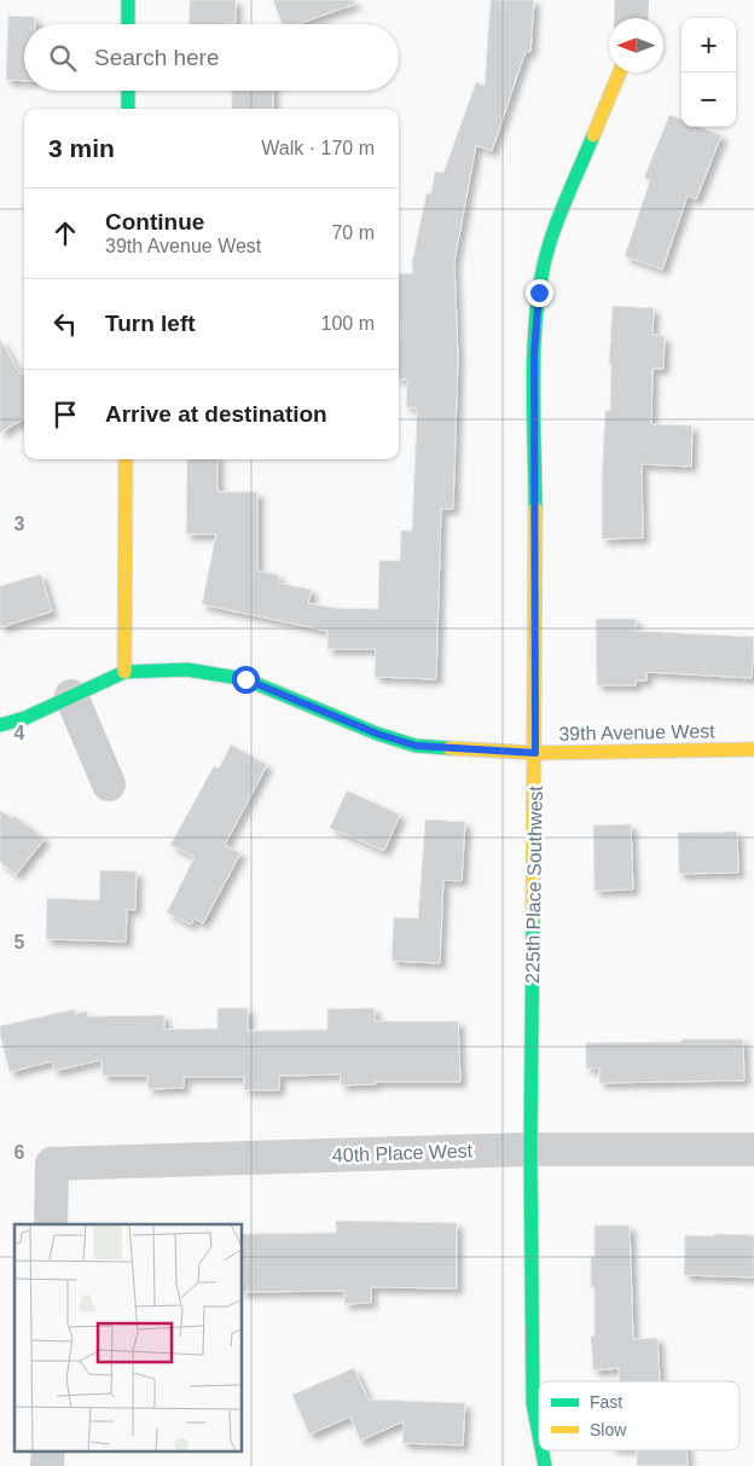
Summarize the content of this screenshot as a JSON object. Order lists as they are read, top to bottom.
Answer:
{
  "streets": {
    "street": ["39th Avenue West", "225th Place Southwest", "40th Place West"]
  },
  "crossings": [
    ["39th Avenue West", "225th Place Southwest"],
    ["225th Place Southwest", "40th Place West"]
  ],
  "legend": ["Fast", "Slow"],
  "north": "left",
  "page": {
    "map_buttons": ["+", "−"],
    "search": "Search here",
    "heading": ["3 min", "Walk · 170 m"],
    "list": [
      ["Continue", "39th Avenue West", "70 m"],
      ["Turn left", "100 m"],
      "Arrive at destination"
    ]
  },
  "grid": {
    "rows": [
      "3",
      "4",
      "5",
      "6"
    ]
  }
}
